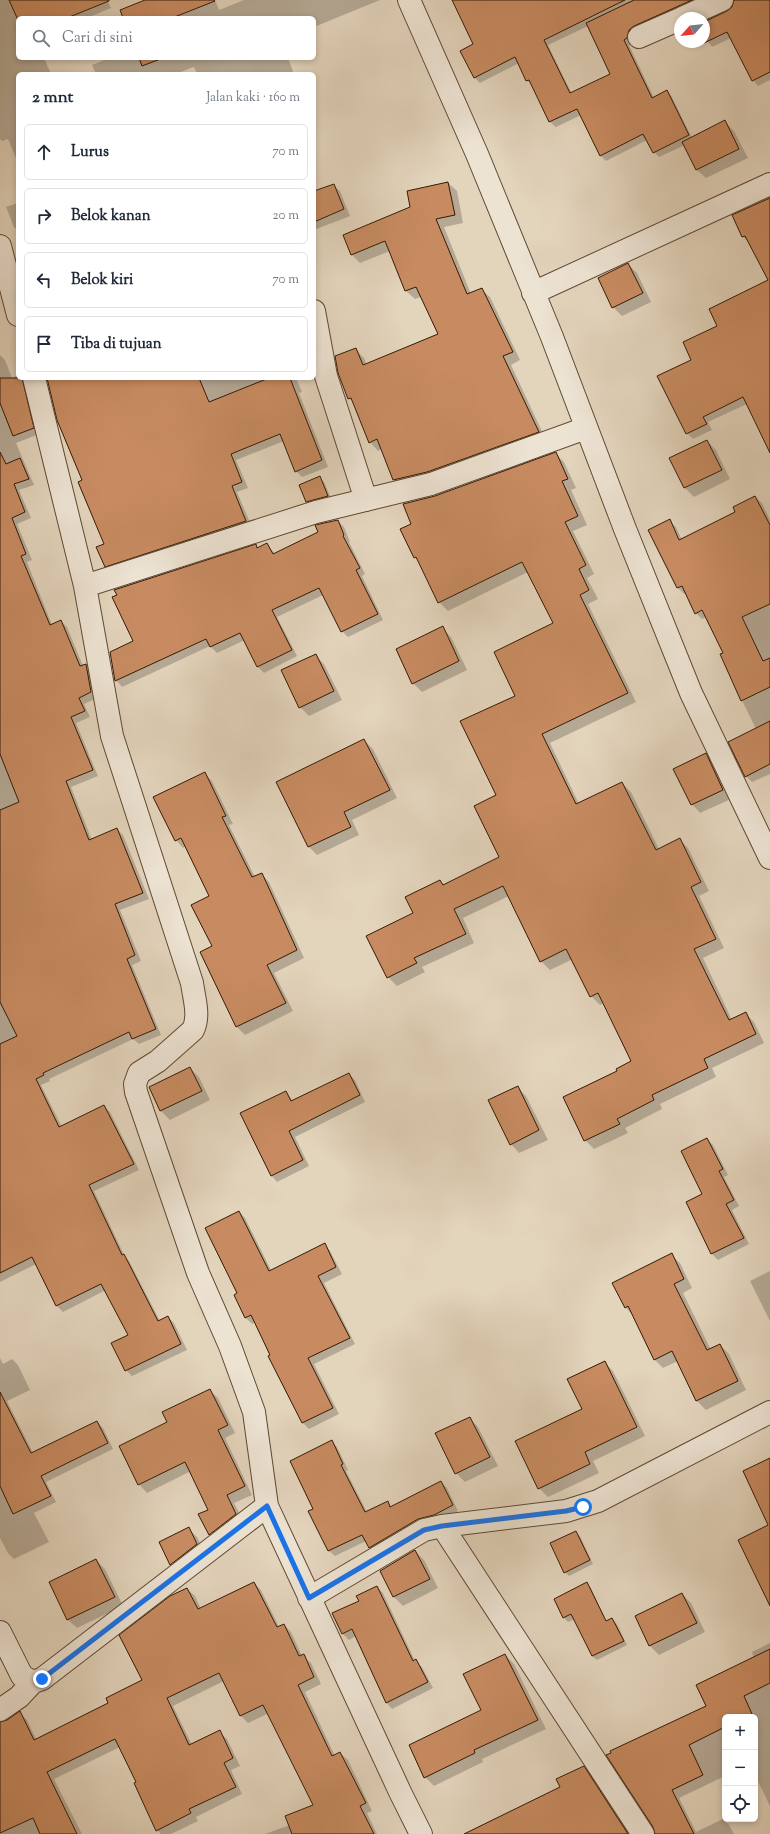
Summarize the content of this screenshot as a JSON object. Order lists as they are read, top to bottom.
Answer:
{
  "north": "bottom left",
  "page": {
    "search": "Cari di sini",
    "heading": ["2 mnt", "Jalan kaki · 160 m"],
    "list": [
      ["Lurus", "70 m"],
      ["Belok kanan", "20 m"],
      ["Belok kiri", "70 m"],
      "Tiba di tujuan"
    ],
    "map_buttons": ["+", "−"]
  }
}
